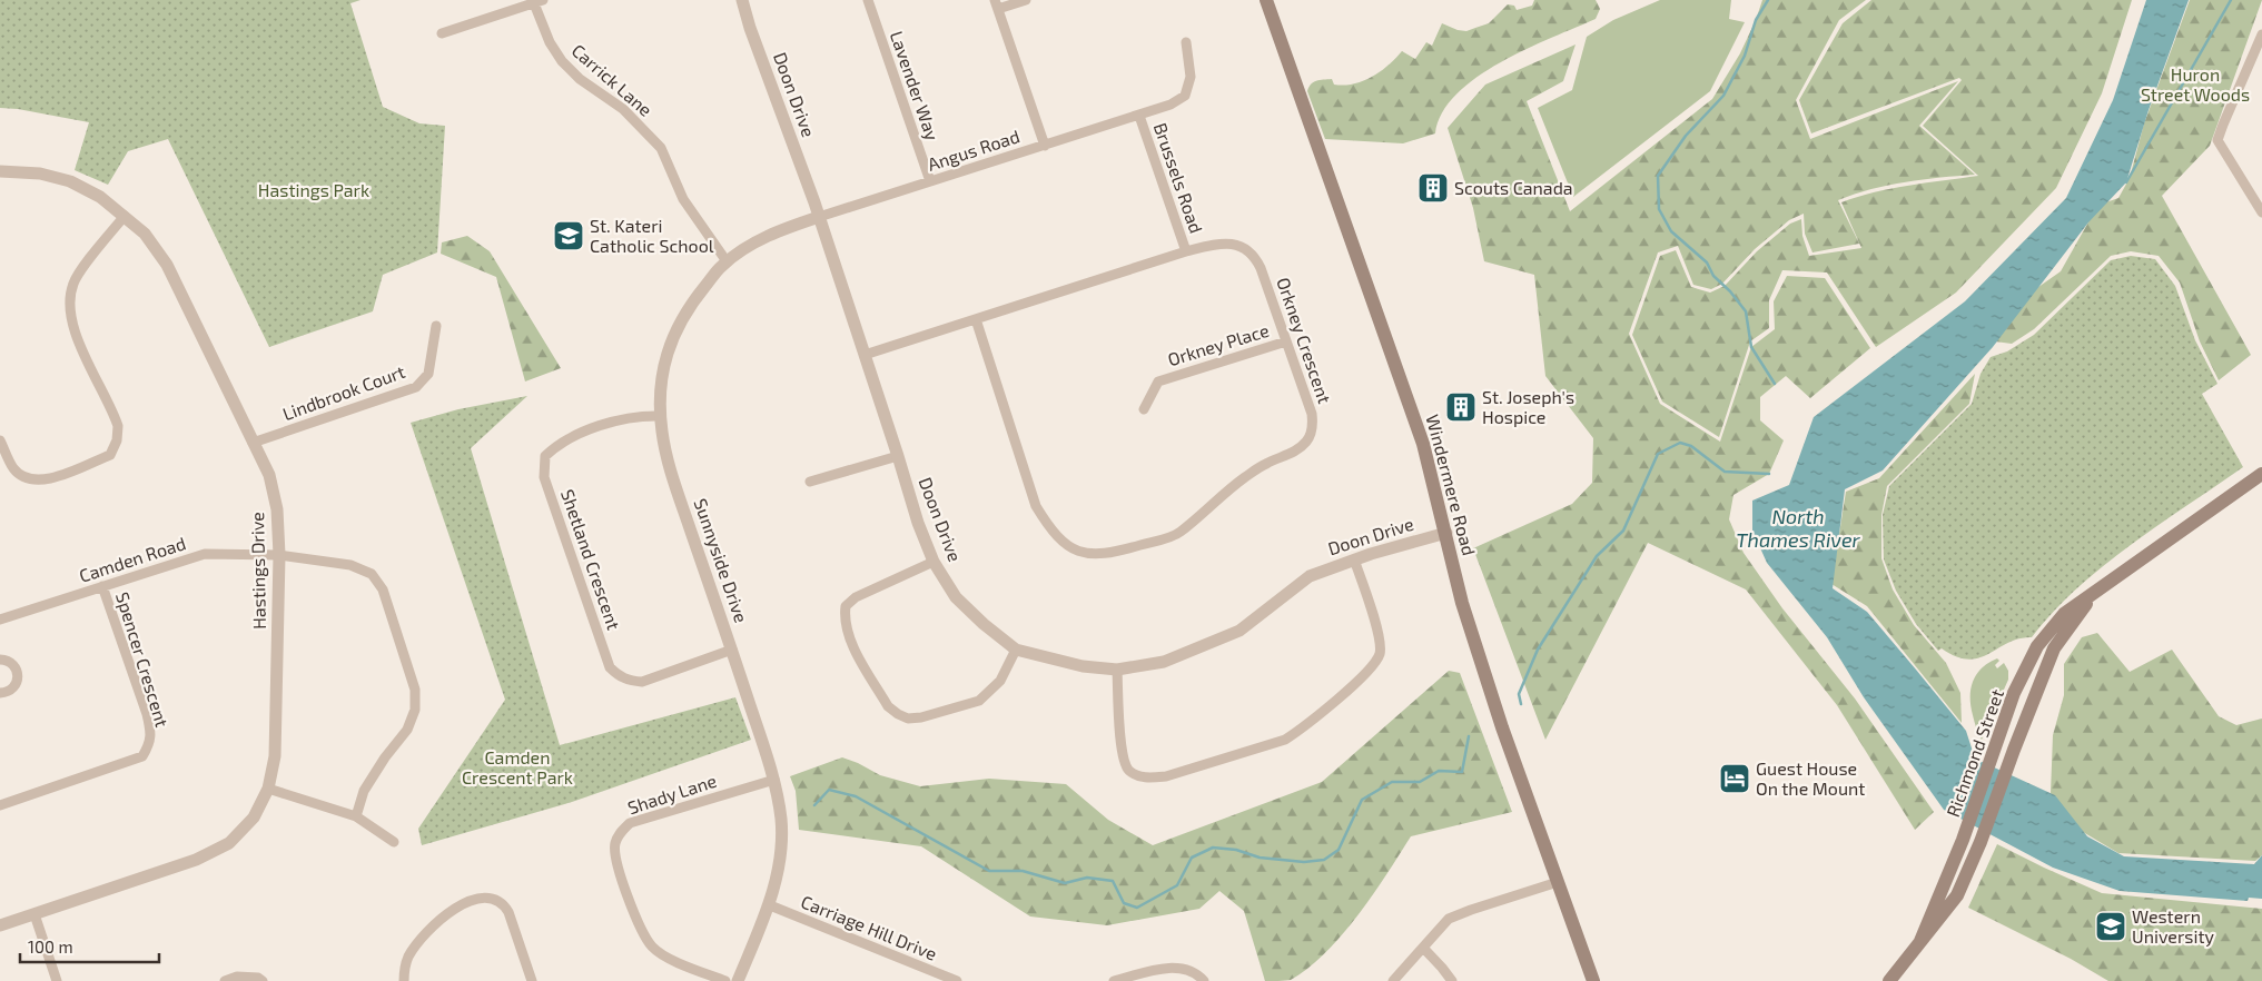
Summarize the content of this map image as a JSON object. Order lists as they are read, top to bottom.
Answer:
{
  "streets": {
    "main road": ["Windermere Road", "Richmond Street"],
    "street": [
      "Carrick Lane",
      "Lavender Way",
      "Doon Drive",
      "Angus Road",
      "Brussels Road",
      "Orkney Crescent",
      "Orkney Place",
      "Lindbrook Court",
      "Camden Road",
      "Shetland Crescent",
      "Sunnyside Drive",
      "Hastings Drive",
      "Spencer Crescent",
      "Shady Lane",
      "Carriage Hill Drive"
    ]
  },
  "crossings": [
    ["Carrick Lane", "Sunnyside Drive"],
    ["Lavender Way", "Angus Road"],
    ["Doon Drive", "Angus Road"],
    ["Doon Drive", "Orkney Crescent"],
    ["Doon Drive", "Windermere Road"],
    ["Doon Drive", "Sunnyside Drive"],
    ["Angus Road", "Brussels Road"],
    ["Angus Road", "Sunnyside Drive"],
    ["Brussels Road", "Orkney Crescent"],
    ["Orkney Crescent", "Orkney Place"],
    ["Lindbrook Court", "Hastings Drive"],
    ["Camden Road", "Hastings Drive"],
    ["Camden Road", "Spencer Crescent"],
    ["Shetland Crescent", "Sunnyside Drive"],
    ["Sunnyside Drive", "Shady Lane"],
    ["Sunnyside Drive", "Carriage Hill Drive"]
  ],
  "water": ["North Thames River"],
  "parks": ["Huron Street Woods", "Hastings Park", "Camden Crescent Park"],
  "places": {
    "building": ["Scouts Canada", "St. Joseph's Hospice"],
    "school or university": ["St. Kateri Catholic School", "Western University"],
    "hotel": ["Guest House On the Mount"]
  },
  "scale_bar": "100 m"
}
